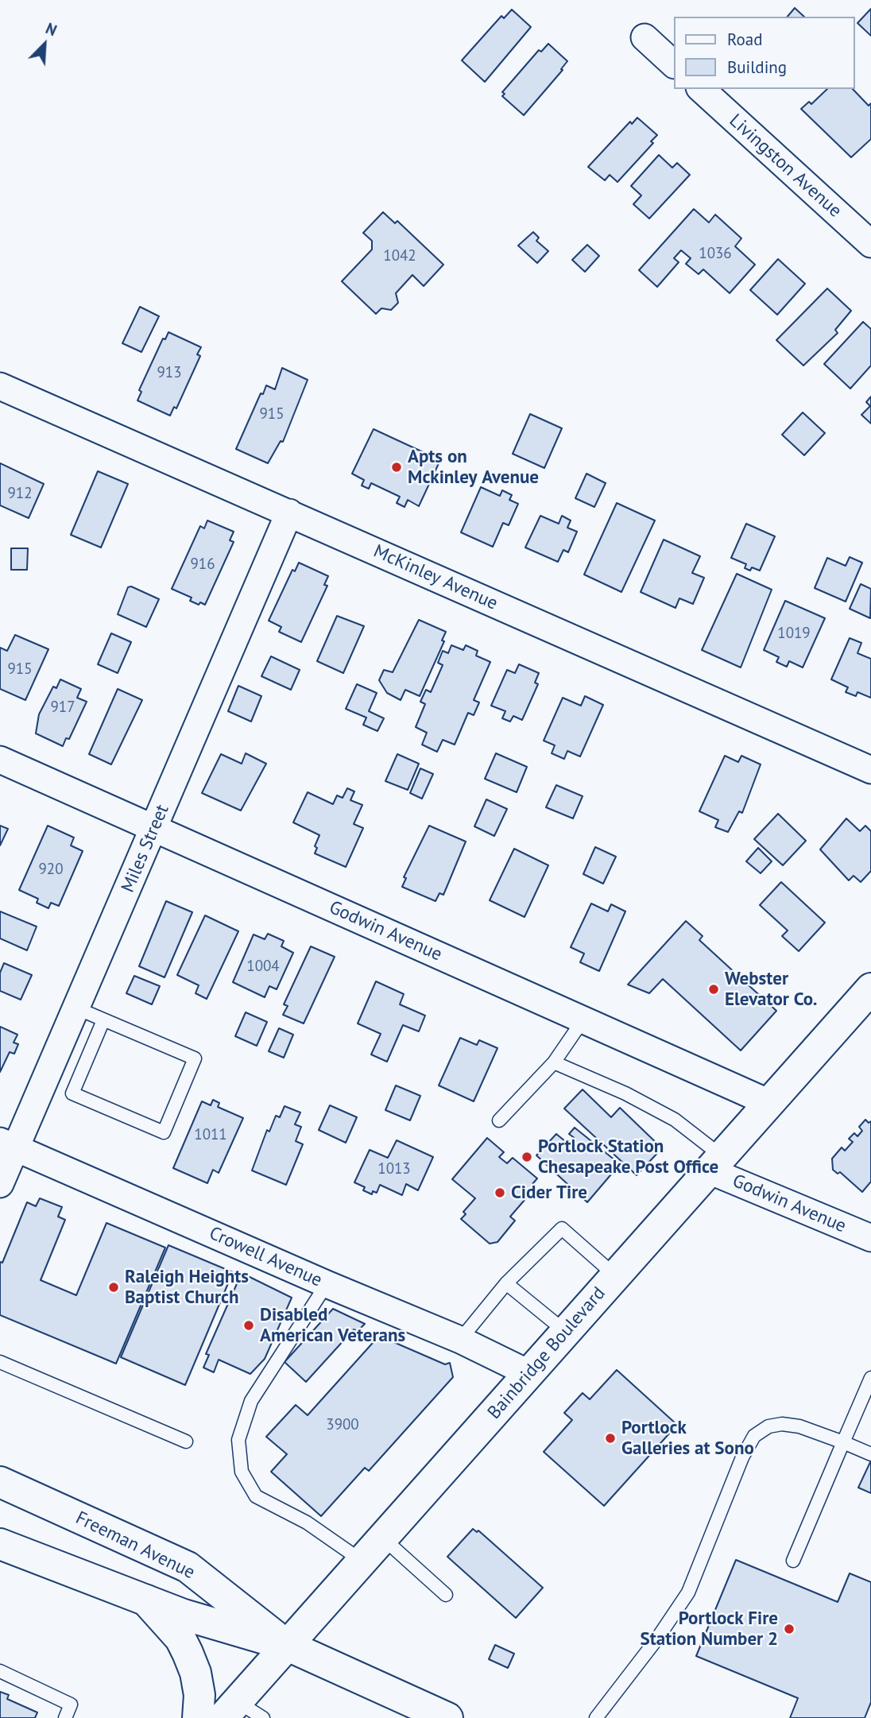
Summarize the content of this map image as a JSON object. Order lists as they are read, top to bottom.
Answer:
{
  "streets": {
    "main road": ["Bainbridge Boulevard", "Freeman Avenue"],
    "street": [
      "Livingston Avenue",
      "McKinley Avenue",
      "Miles Street",
      "Godwin Avenue",
      "Crowell Avenue"
    ]
  },
  "crossings": [
    ["McKinley Avenue", "Miles Street"],
    ["Miles Street", "Godwin Avenue"],
    ["Miles Street", "Crowell Avenue"],
    ["Godwin Avenue", "Bainbridge Boulevard"],
    ["Crowell Avenue", "Bainbridge Boulevard"],
    ["Bainbridge Boulevard", "Freeman Avenue"]
  ],
  "places": [
    "Apts on Mckinley Avenue",
    "Webster Elevator Co.",
    "Portlock Station Chesapeake Post Office",
    "Cider Tire",
    "Raleigh Heights Baptist Church",
    "Disabled American Veterans",
    "Portlock Galleries at Sono",
    "Portlock Fire Station Number 2"
  ],
  "house_numbers": [
    "1036",
    "1042",
    "913",
    "915",
    "912",
    "916",
    "1019",
    "915",
    "917",
    "920",
    "1004",
    "1011",
    "1013",
    "3900"
  ],
  "legend": ["Road", "Building"],
  "north": "top right"
}
